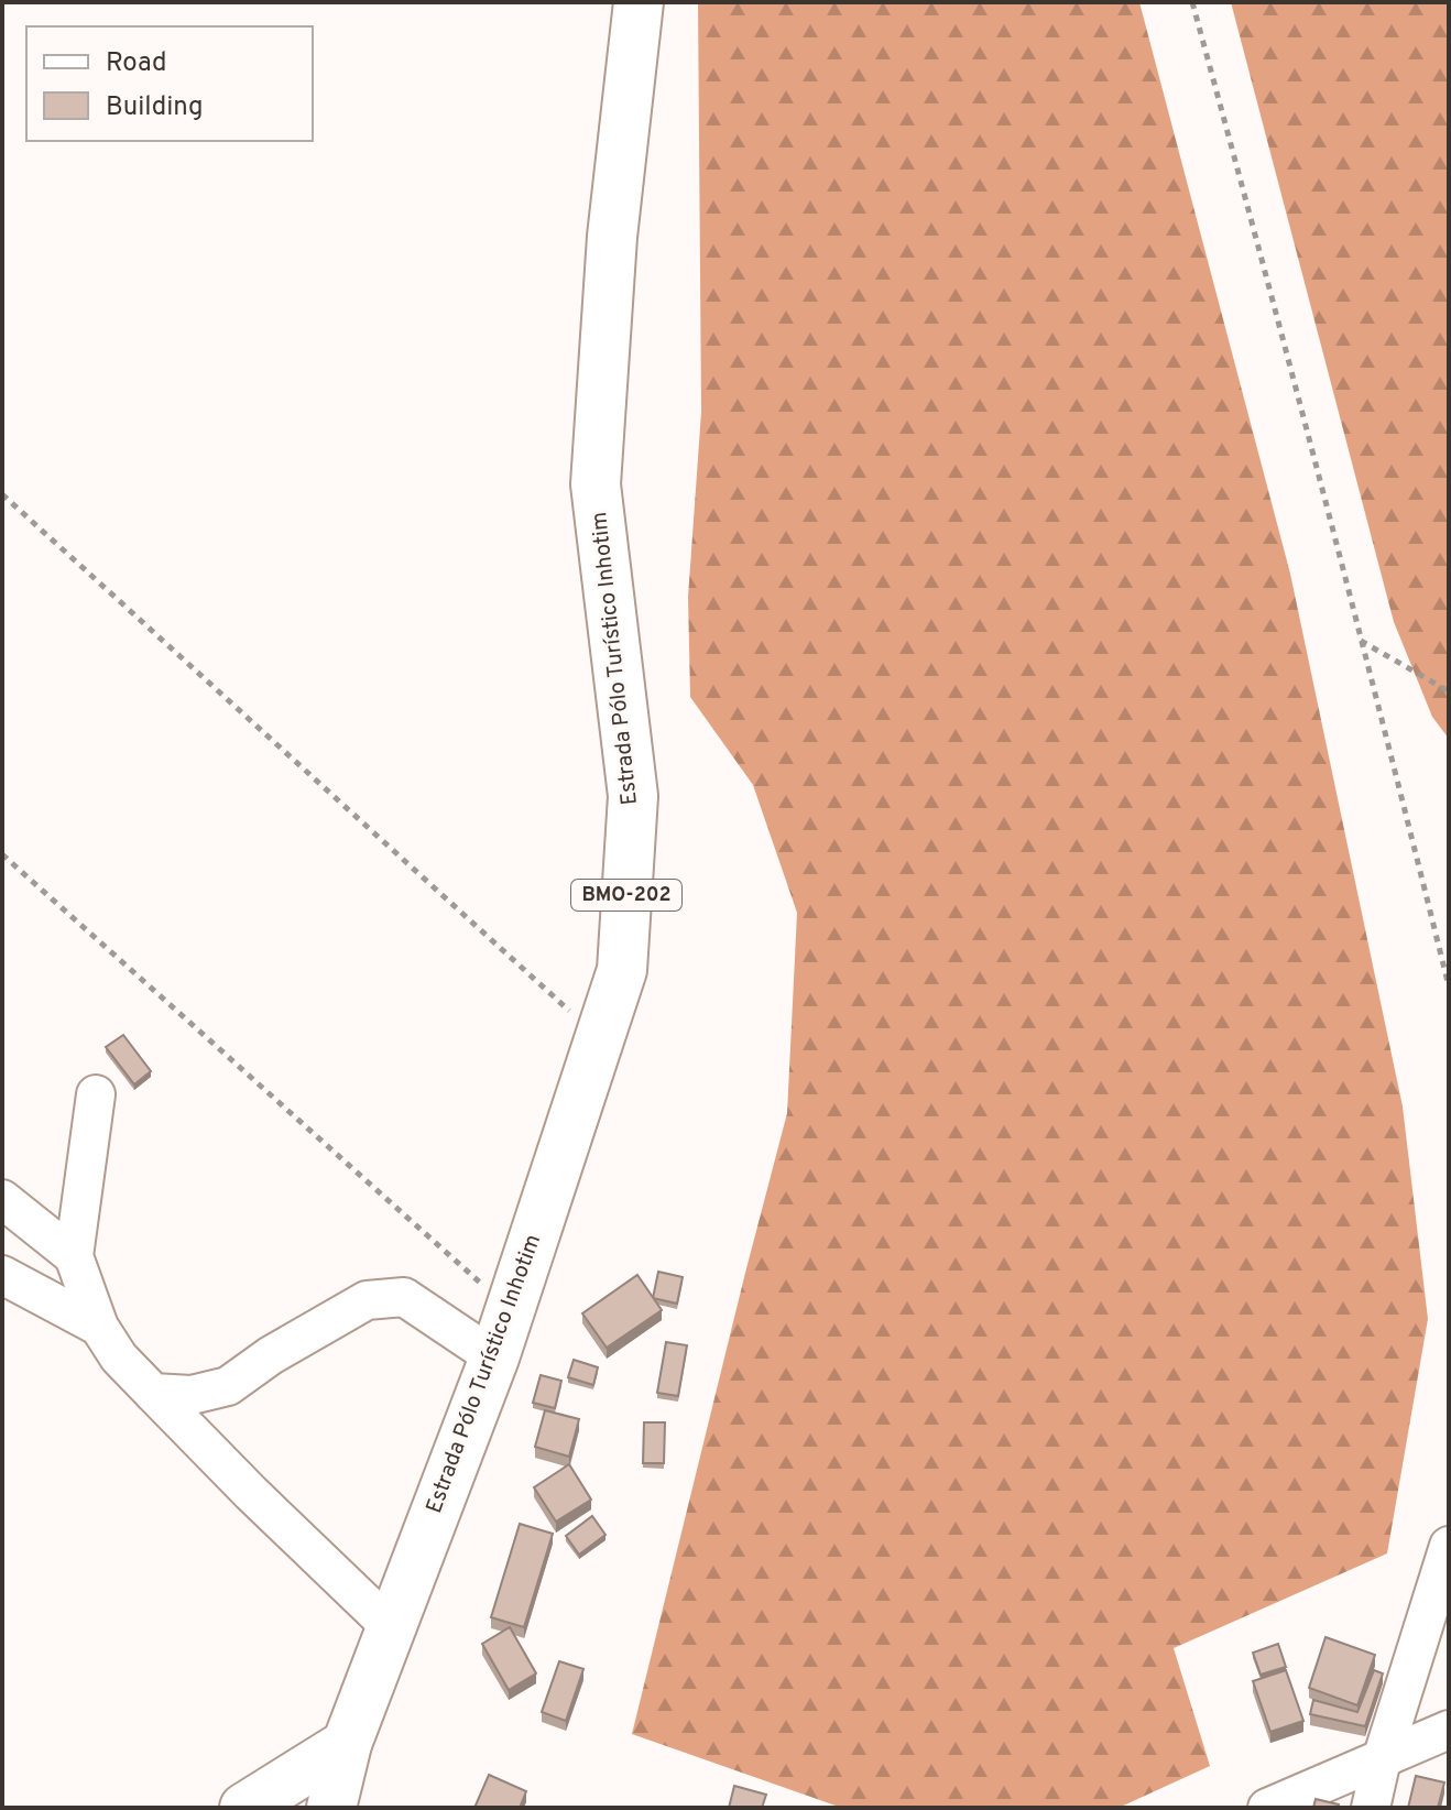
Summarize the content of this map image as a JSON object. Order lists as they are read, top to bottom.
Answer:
{
  "streets": {
    "main road": ["Estrada Pólo Turístico Inhotim", "BMO-202"]
  },
  "legend": ["Road", "Building"]
}
